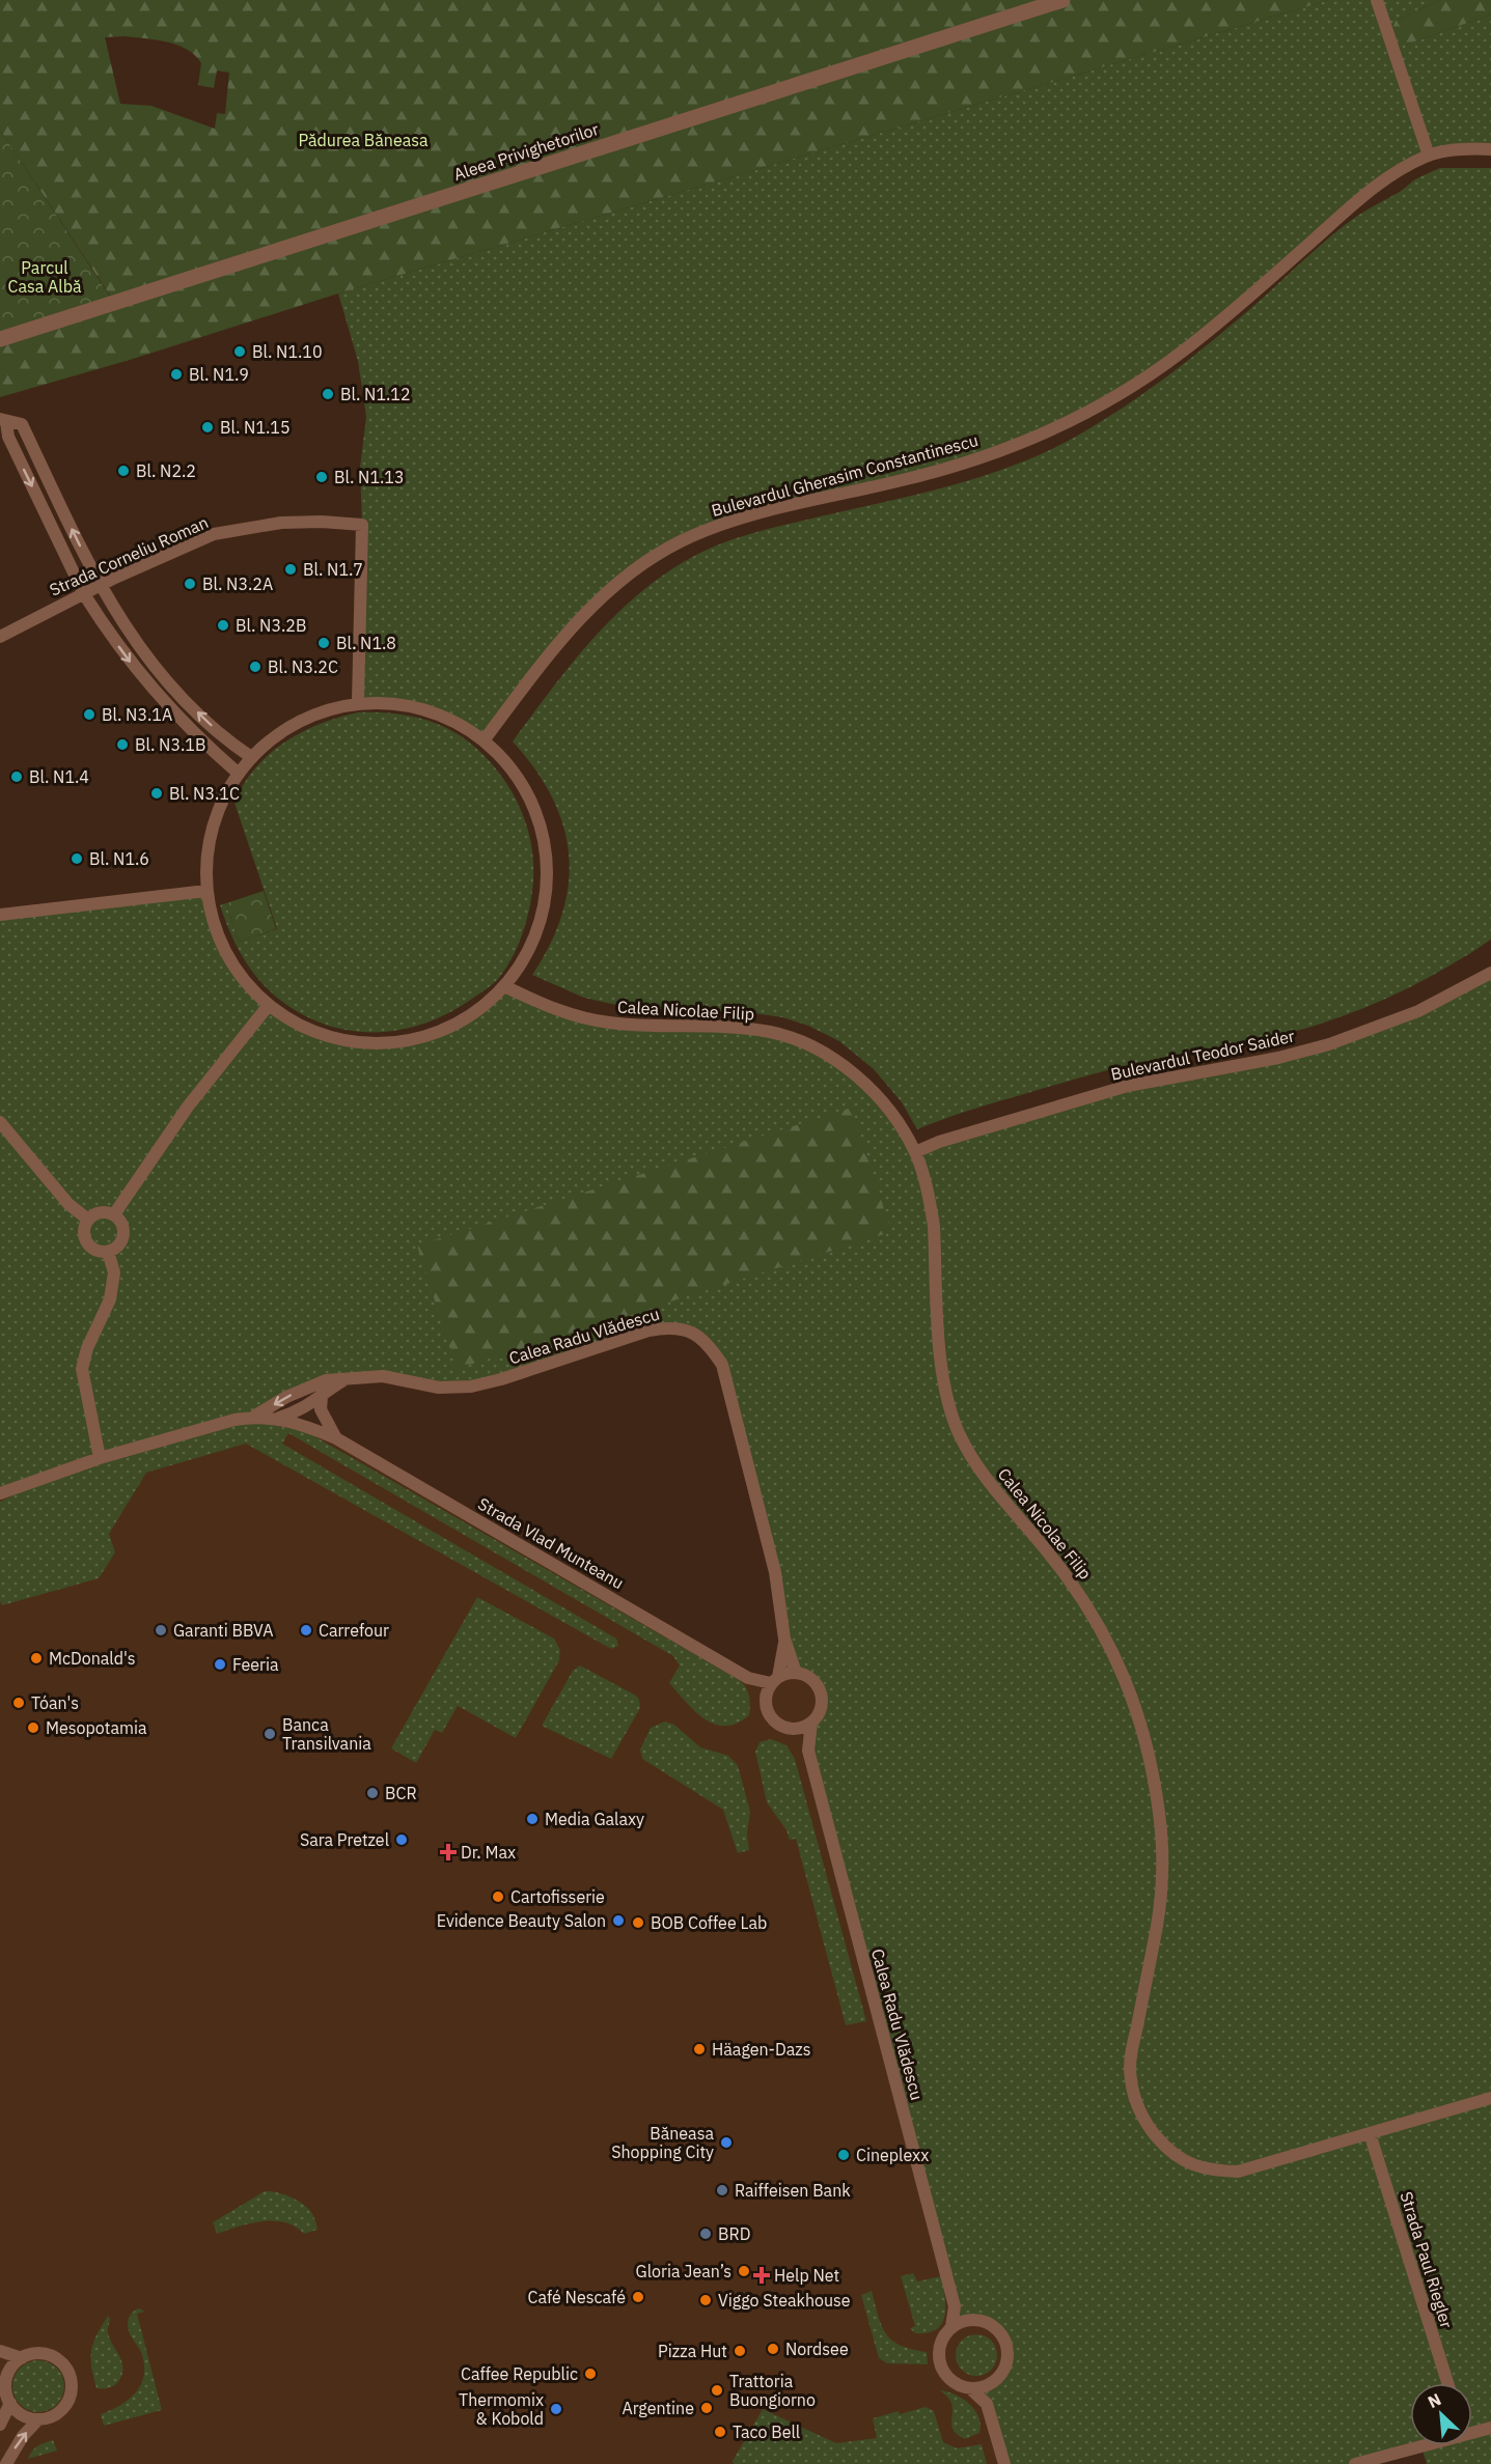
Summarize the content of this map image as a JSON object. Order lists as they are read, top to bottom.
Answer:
{
  "streets": {
    "street": [
      "Aleea Privighetorilor",
      "Bulevardul Gherasim Constantinescu",
      "Strada Corneliu Roman",
      "Calea Nicolae Filip",
      "Bulevardul Teodor Saider",
      "Calea Radu Vlădescu",
      "Strada Vlad Munteanu",
      "Strada Paul Riegler"
    ]
  },
  "crossings": [
    ["Calea Nicolae Filip", "Bulevardul Teodor Saider"],
    ["Calea Nicolae Filip", "Strada Paul Riegler"],
    ["Calea Radu Vlădescu", "Strada Vlad Munteanu"]
  ],
  "parks": ["Pădurea Băneasa", "Parcul Casa Albă"],
  "places": {
    "other": [
      "Bl. N1.10",
      "Bl. N1.9",
      "Bl. N1.12",
      "Bl. N1.15",
      "Bl. N2.2",
      "Bl. N1.13",
      "Bl. N1.7",
      "Bl. N3.2A",
      "Bl. N3.2B",
      "Bl. N1.8",
      "Bl. N3.2C",
      "Bl. N3.1A",
      "Bl. N3.1B",
      "Bl. N1.4",
      "Bl. N3.1C",
      "Bl. N1.6",
      "Garanti BBVA",
      "Carrefour",
      "McDonald's",
      "Feeria",
      "Tóan's",
      "Mesopotamia",
      "Banca Transilvania",
      "BCR",
      "Media Galaxy",
      "Sara Pretzel",
      "Cartofisserie",
      "Evidence Beauty Salon",
      "BOB Coffee Lab",
      "Häagen-Dazs",
      "Băneasa Shopping City",
      "Cineplexx",
      "Raiffeisen Bank",
      "BRD",
      "Gloria Jean’s",
      "Café Nescafé",
      "Viggo Steakhouse",
      "Nordsee",
      "Pizza Hut",
      "Caffee Republic",
      "Trattoria Buongiorno",
      "Argentine",
      "Thermomix & Kobold",
      "Taco Bell"
    ],
    "health": ["Dr. Max", "Help Net"]
  },
  "north": "top left"
}
